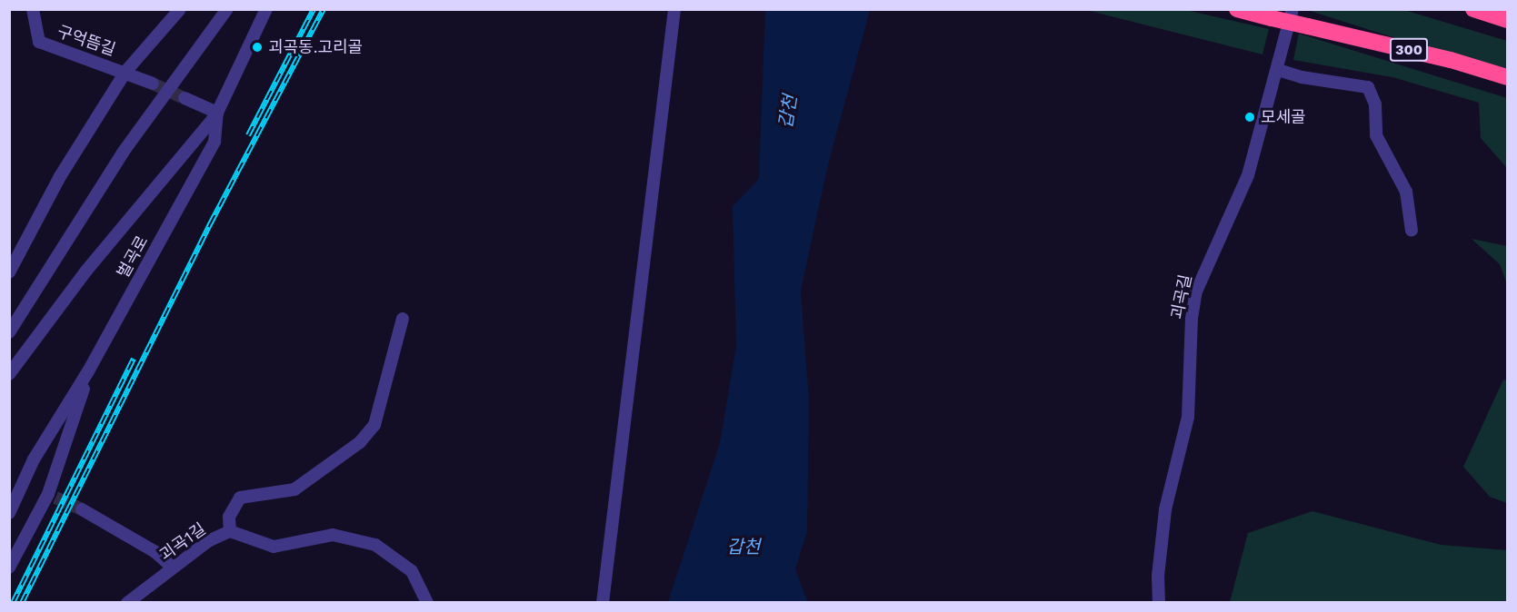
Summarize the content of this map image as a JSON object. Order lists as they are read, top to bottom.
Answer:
{
  "streets": {
    "highway": ["300"],
    "street": [
      "구억뜸길",
      "벌곡로",
      "괴곡길",
      "괴곡1길"
    ]
  },
  "water": ["갑천"],
  "places": ["괴곡동.고리골", "모세골"]
}
